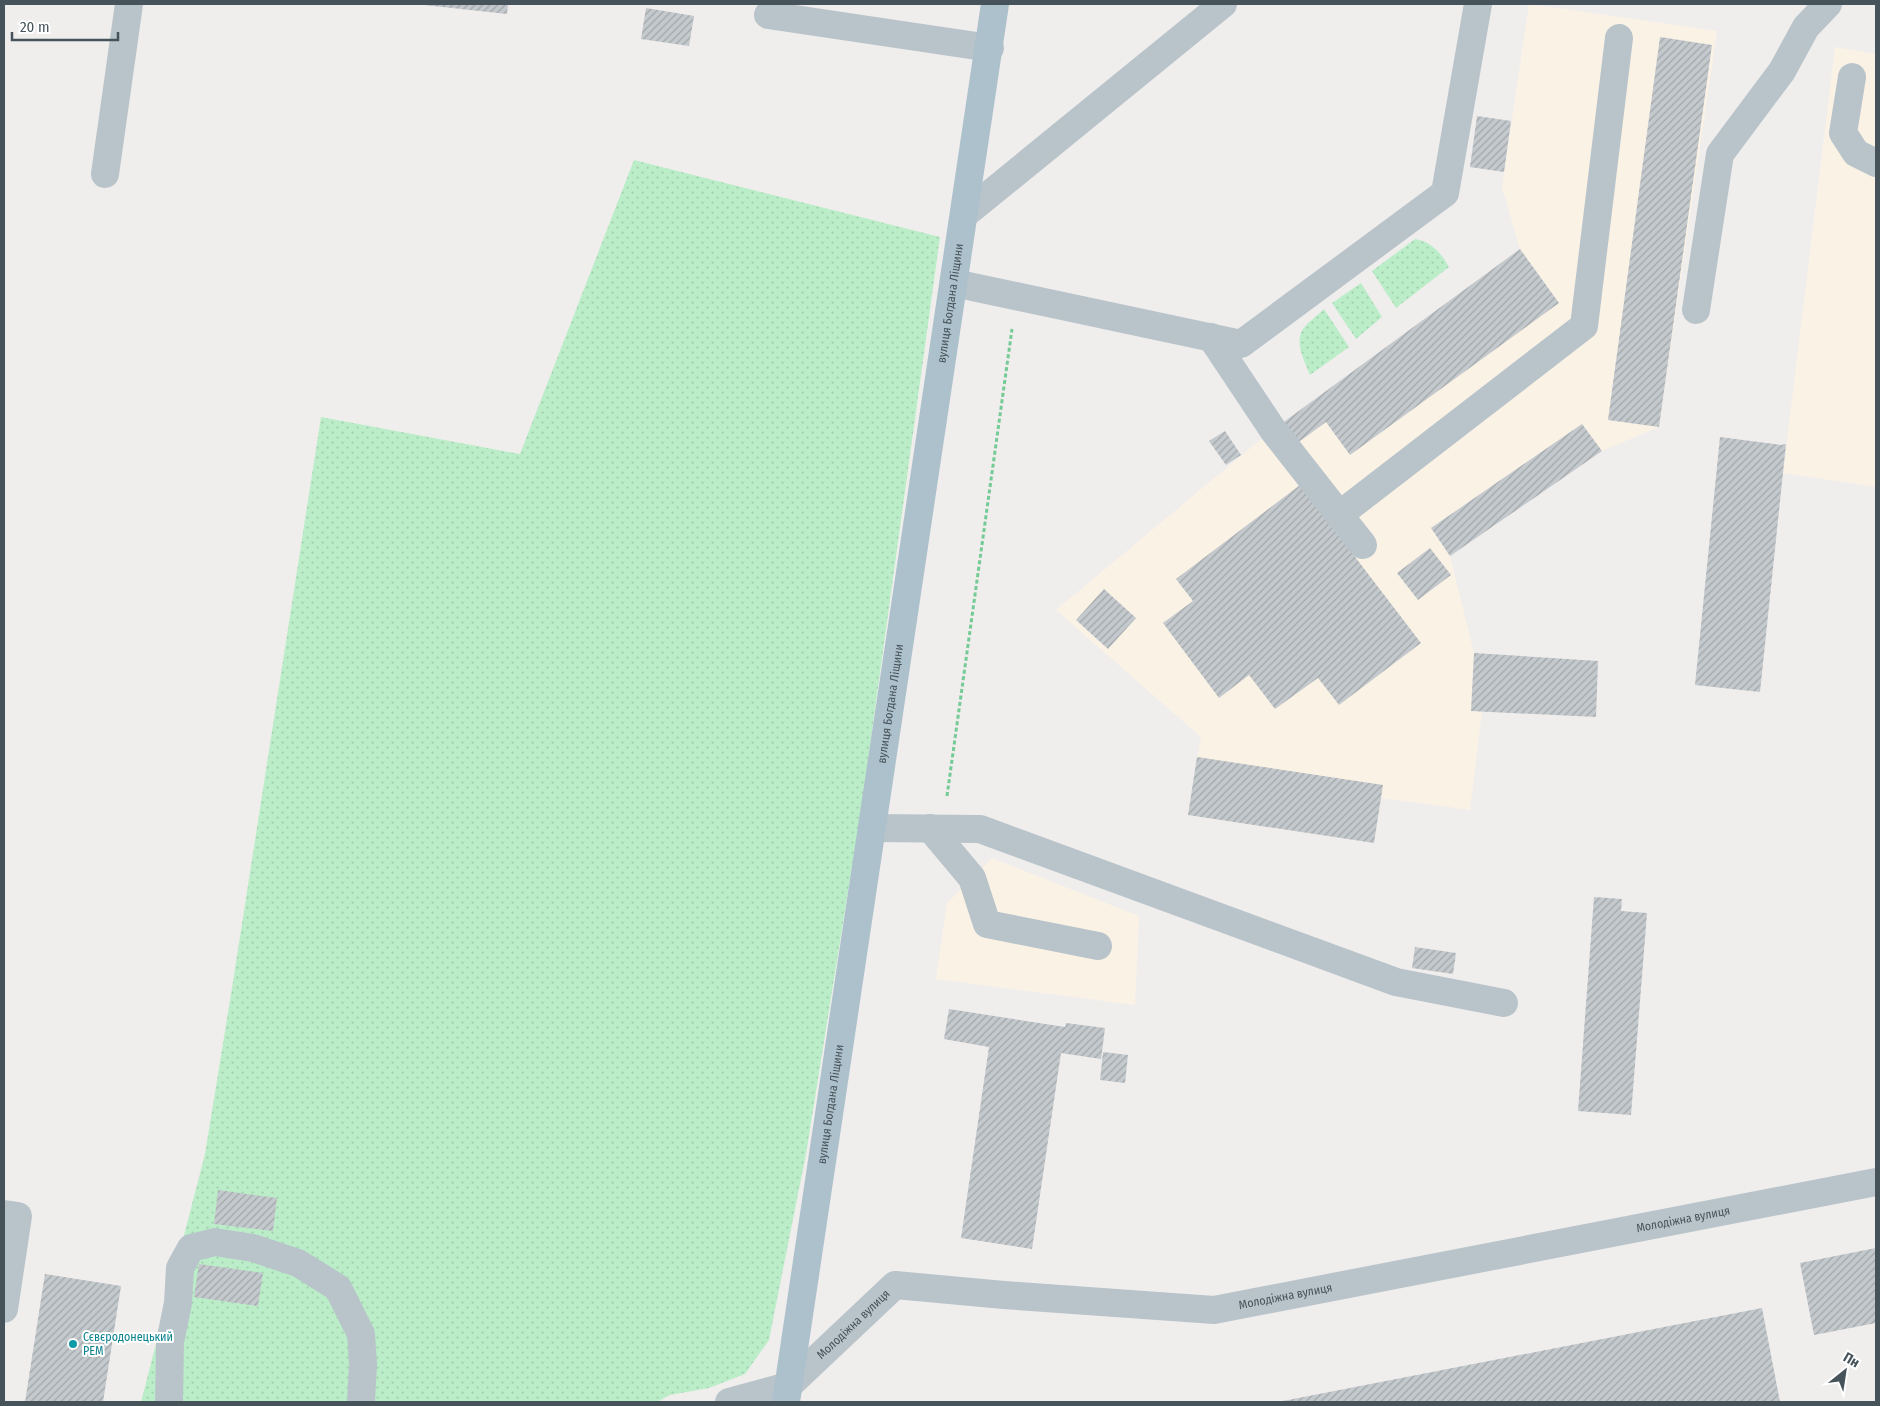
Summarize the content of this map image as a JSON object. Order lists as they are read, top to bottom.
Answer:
{
  "streets": {
    "main road": ["вулиця Богдана Ліщини"],
    "street": ["Молодіжна вулиця"]
  },
  "crossings": [
    ["вулиця Богдана Ліщини", "Молодіжна вулиця"]
  ],
  "places": ["Сєвєродонецький РЕМ"],
  "scale_bar": "20 m",
  "north": "top right"
}
